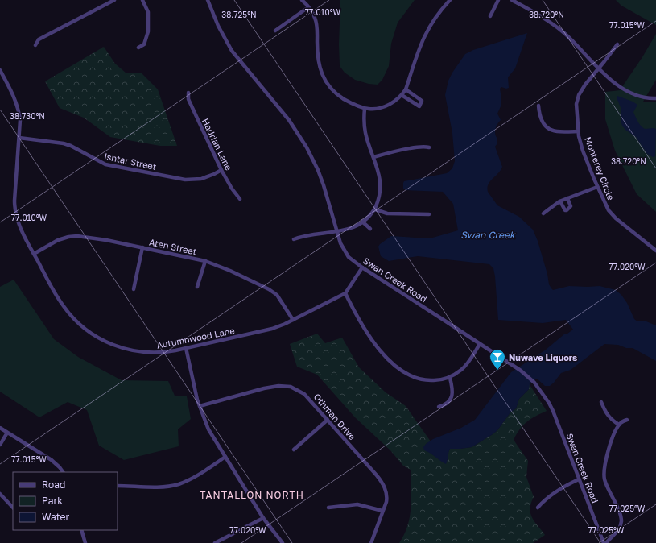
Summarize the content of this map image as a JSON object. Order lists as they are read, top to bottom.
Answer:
{
  "streets": {
    "street": [
      "Hadrian Lane",
      "Ishtar Street",
      "Monterey Circle",
      "Aten Street",
      "Swan Creek Road",
      "Autumnwood Lane",
      "Othman Drive"
    ]
  },
  "crossings": [
    ["Hadrian Lane", "Ishtar Street"],
    ["Ishtar Street", "Autumnwood Lane"],
    ["Aten Street", "Autumnwood Lane"],
    ["Swan Creek Road", "Autumnwood Lane"]
  ],
  "districts": ["TANTALLON NORTH"],
  "water": ["Swan Creek"],
  "places": {
    "bar": ["Nuwave Liquors"]
  },
  "legend": ["Road", "Park", "Water"],
  "coordinates": [
    "77.010°W",
    "38.725°N",
    "38.720°N",
    "77.015°W",
    "38.730°N",
    "77.020°W",
    "77.025°W"
  ]
}
